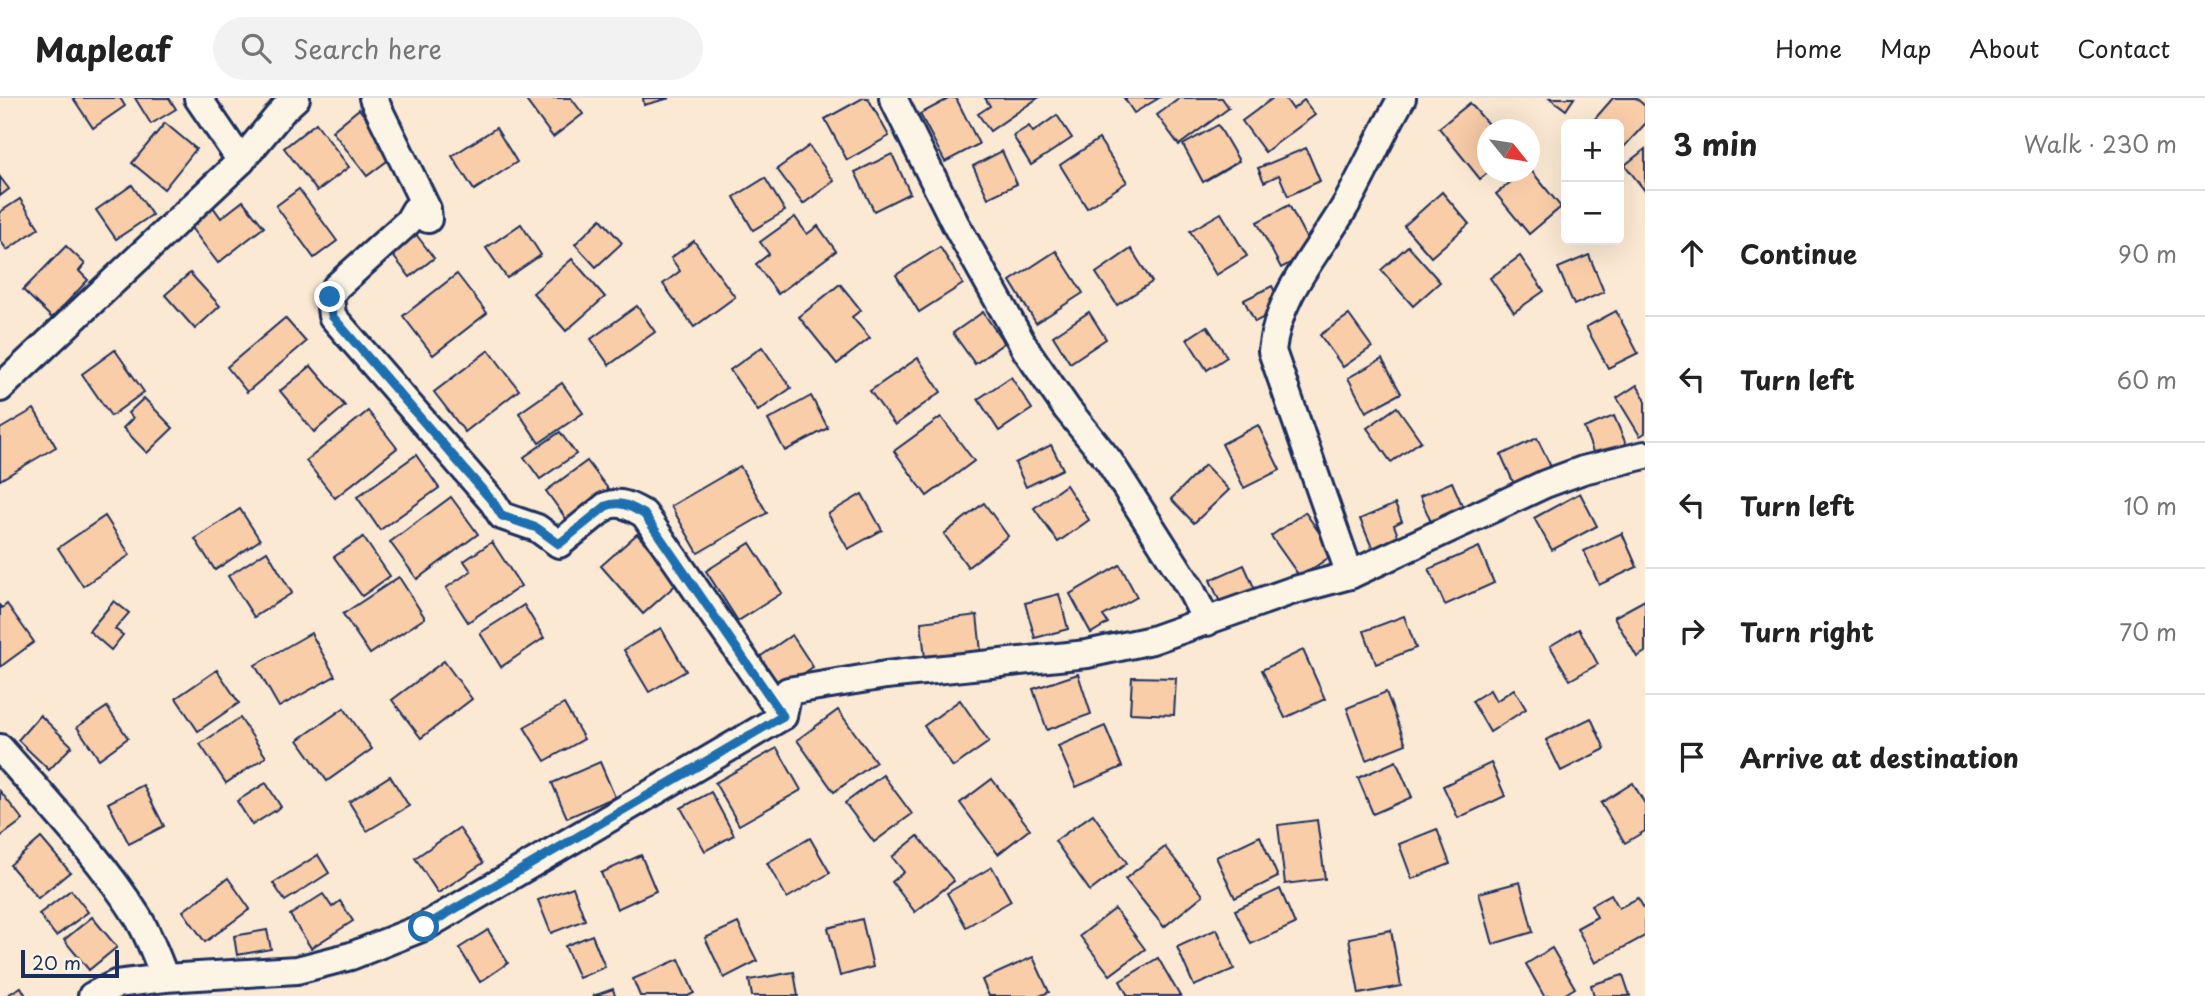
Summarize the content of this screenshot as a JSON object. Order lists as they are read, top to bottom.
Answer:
{
  "scale_bar": "20 m",
  "north": "bottom right",
  "page": {
    "header": "Mapleaf",
    "search": "Search here",
    "nav": [
      "Home",
      "Map",
      "About",
      "Contact"
    ],
    "heading": ["3 min", "Walk · 230 m"],
    "map_buttons": ["+", "−"],
    "list": [
      ["Continue", "90 m"],
      ["Turn left", "60 m"],
      ["Turn left", "10 m"],
      ["Turn right", "70 m"],
      "Arrive at destination"
    ],
    "scale": "20 m"
  }
}
